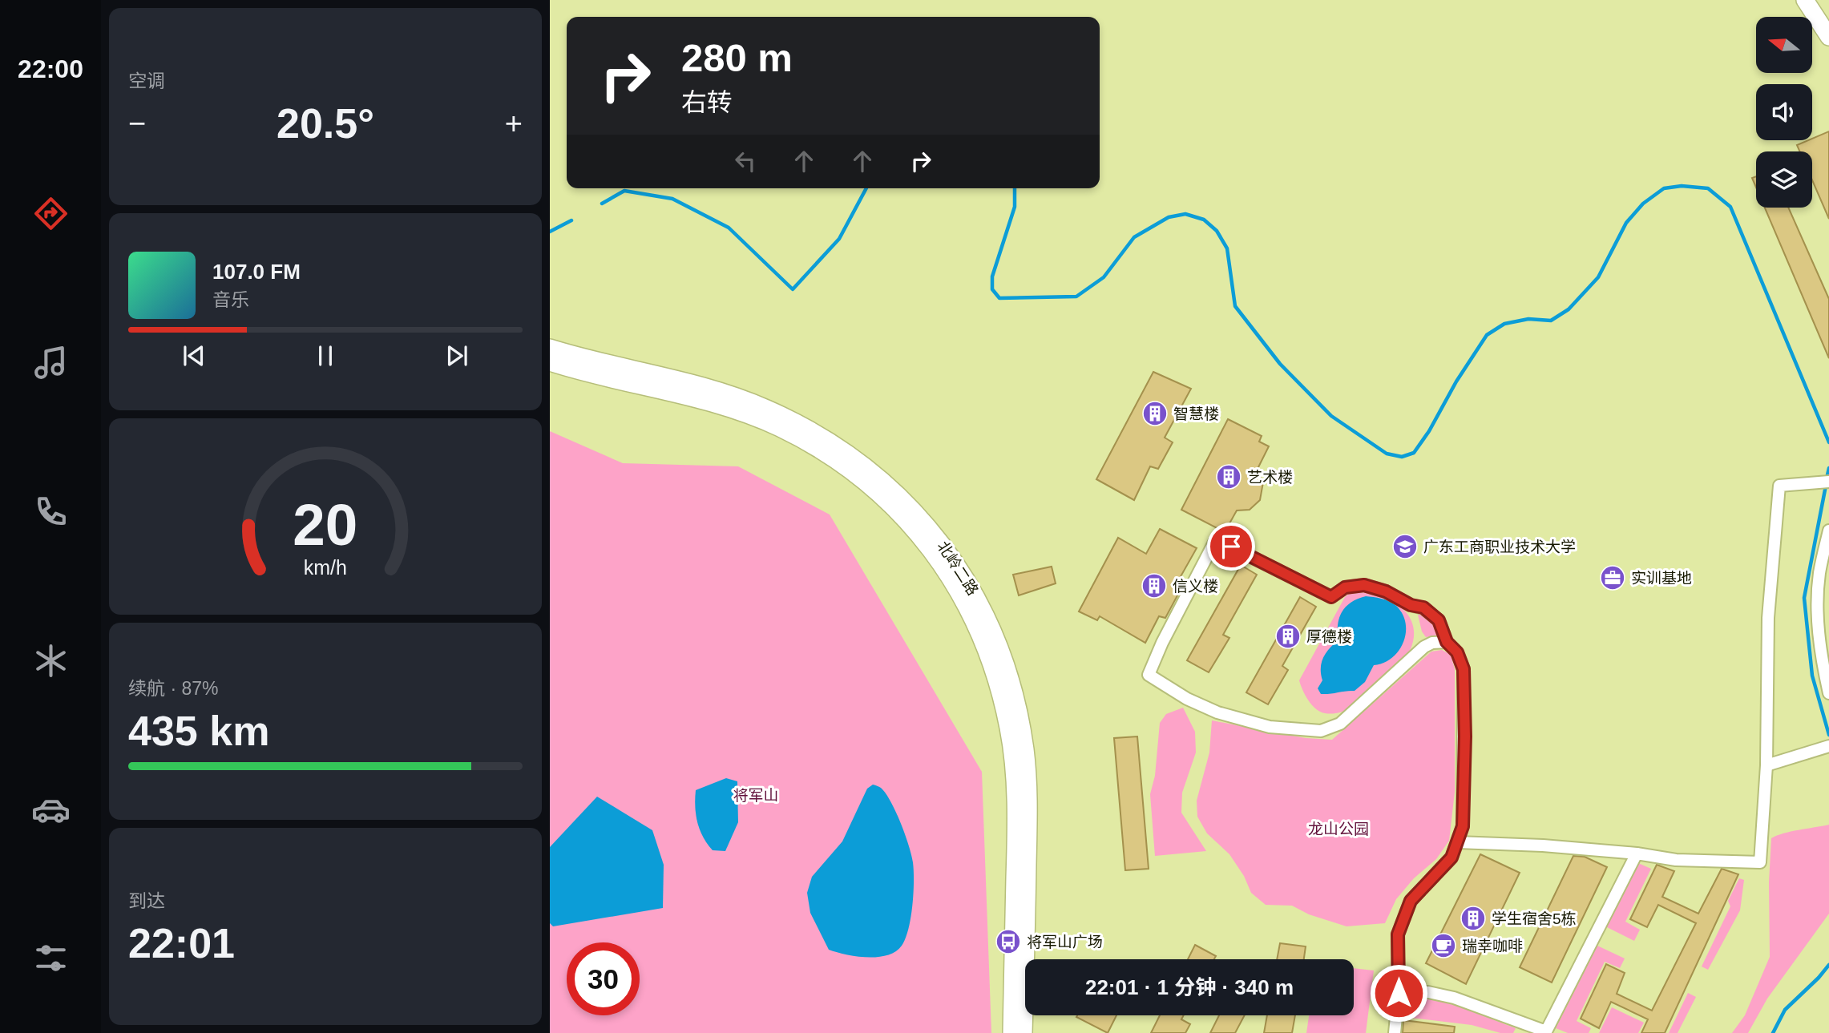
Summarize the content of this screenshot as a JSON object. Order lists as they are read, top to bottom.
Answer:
{
  "streets": {
    "street": ["北岭二路"]
  },
  "parks": ["将军山", "龙山公园"],
  "places": {
    "building": [
      "智慧楼",
      "艺术楼",
      "信义楼",
      "厚德楼",
      "学生宿舍5栋"
    ],
    "school or university": ["广东工商职业技术大学"],
    "office": ["实训基地"],
    "bus stop": ["将军山广场"],
    "cafe": ["瑞幸咖啡"]
  },
  "north": "left",
  "page": {
    "tabs": "22:00",
    "tile": [
      "空调",
      ["续航 · 87%", "435 km"],
      ["到达", "22:01"]
    ],
    "turn": ["280 m", "右转"],
    "heat": ["−", "20.5°", "+"],
    "song": ["107.0 FM", "音乐"],
    "limit": "30",
    "trip": "22:01 · 1 分钟 · 340 m",
    "gauge": ["20", "km/h"]
  }
}
